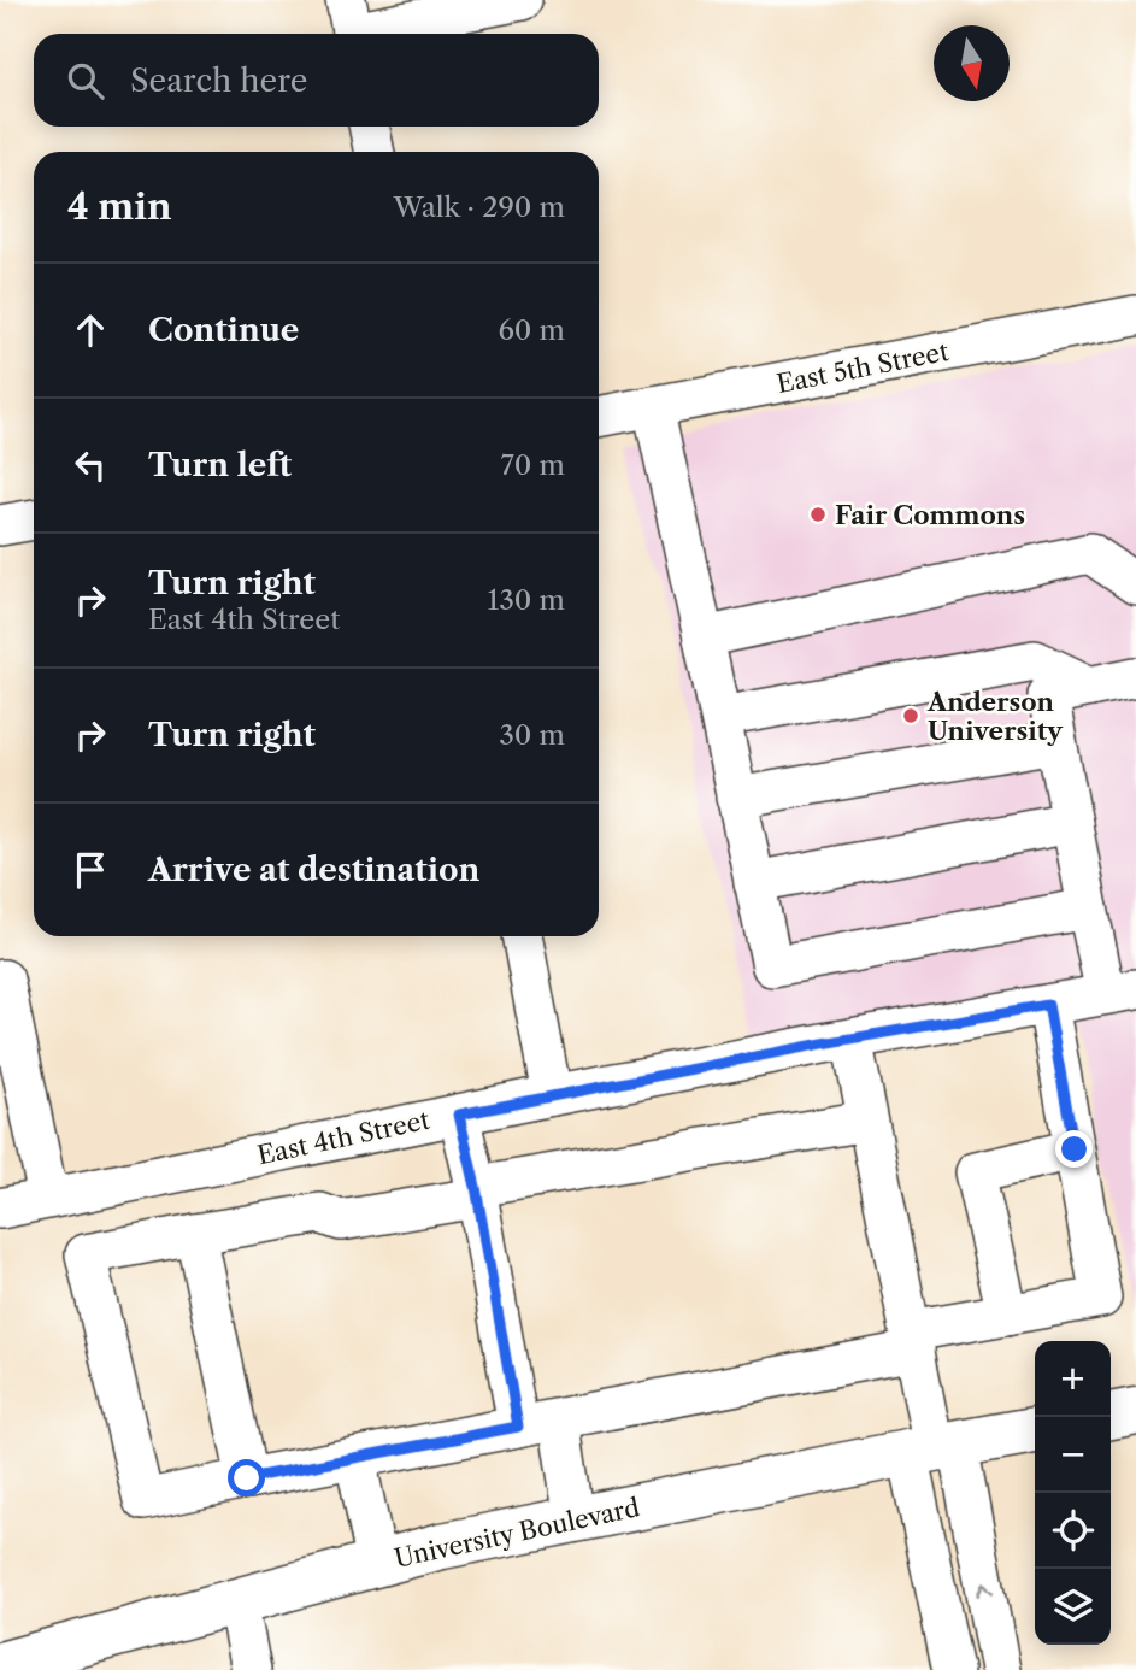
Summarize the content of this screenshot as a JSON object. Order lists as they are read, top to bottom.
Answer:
{
  "streets": {
    "main road": ["University Boulevard"],
    "street": ["East 5th Street", "East 4th Street"]
  },
  "places": ["Fair Commons", "Anderson University"],
  "north": "bottom",
  "page": {
    "search": "Search here",
    "heading": ["4 min", "Walk · 290 m"],
    "list": [
      ["Continue", "60 m"],
      ["Turn left", "70 m"],
      ["Turn right", "East 4th Street", "130 m"],
      ["Turn right", "30 m"],
      "Arrive at destination"
    ],
    "map_buttons": ["+", "−"]
  }
}
